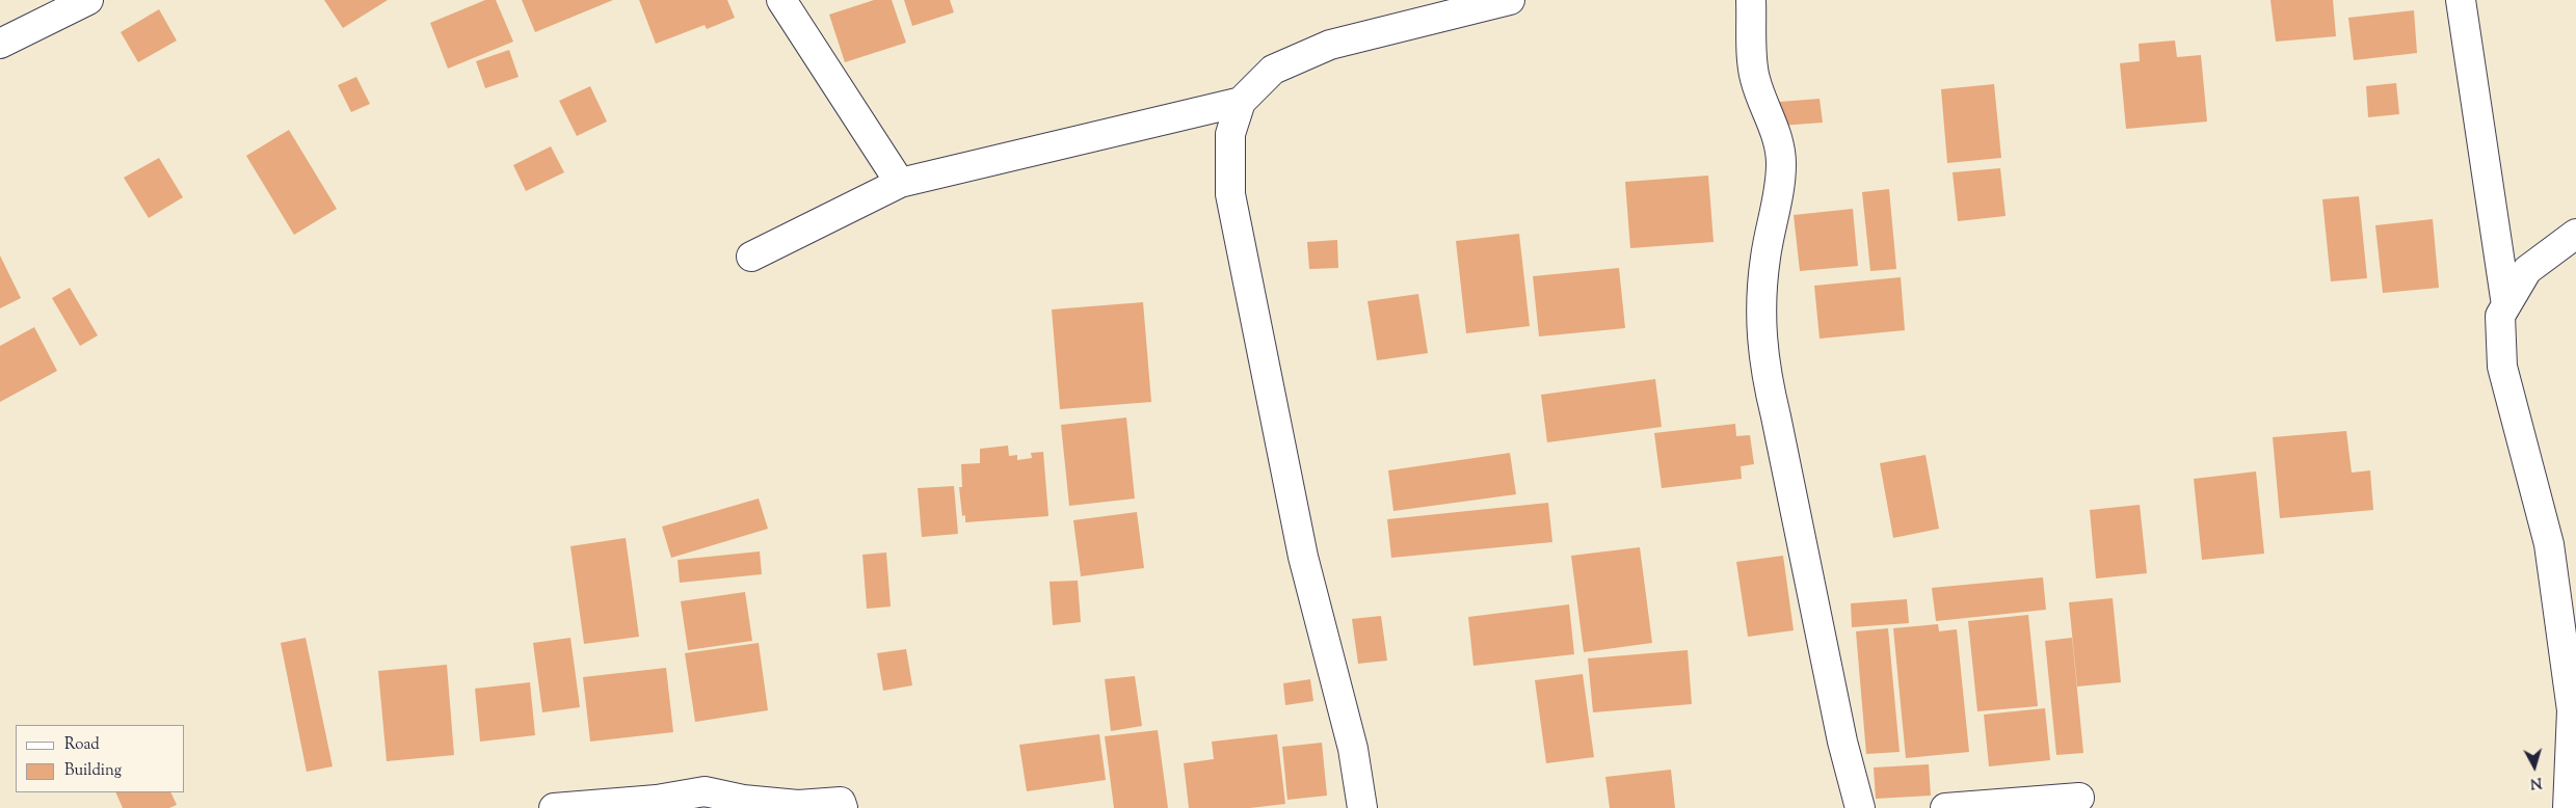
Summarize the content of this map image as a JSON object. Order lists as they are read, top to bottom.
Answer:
{
  "legend": ["Road", "Building"],
  "north": "bottom"
}
